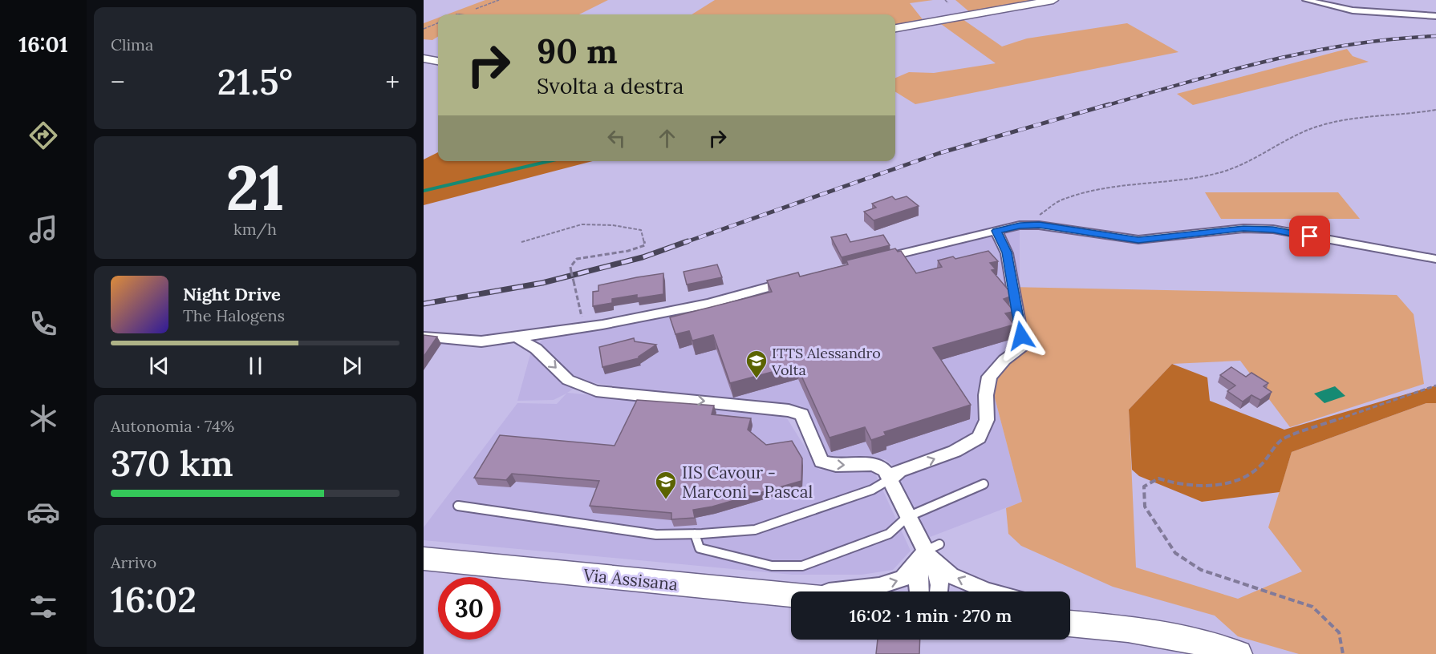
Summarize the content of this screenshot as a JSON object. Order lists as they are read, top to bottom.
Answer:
{
  "streets": {
    "main road": ["Via Assisana"]
  },
  "places": {
    "school or university": ["ITTS Alessandro Volta", "IIS Cavour - Marconi - Pascal"]
  },
  "page": {
    "tabs": "16:01",
    "tile": [
      "Clima",
      ["21", "km/h"],
      ["Autonomia · 74%", "370 km"],
      ["Arrivo", "16:02"]
    ],
    "turn": ["90 m", "Svolta a destra"],
    "heat": ["−", "21.5°", "+"],
    "song": ["Night Drive", "The Halogens"],
    "limit": "30",
    "trip": "16:02 · 1 min · 270 m"
  }
}
